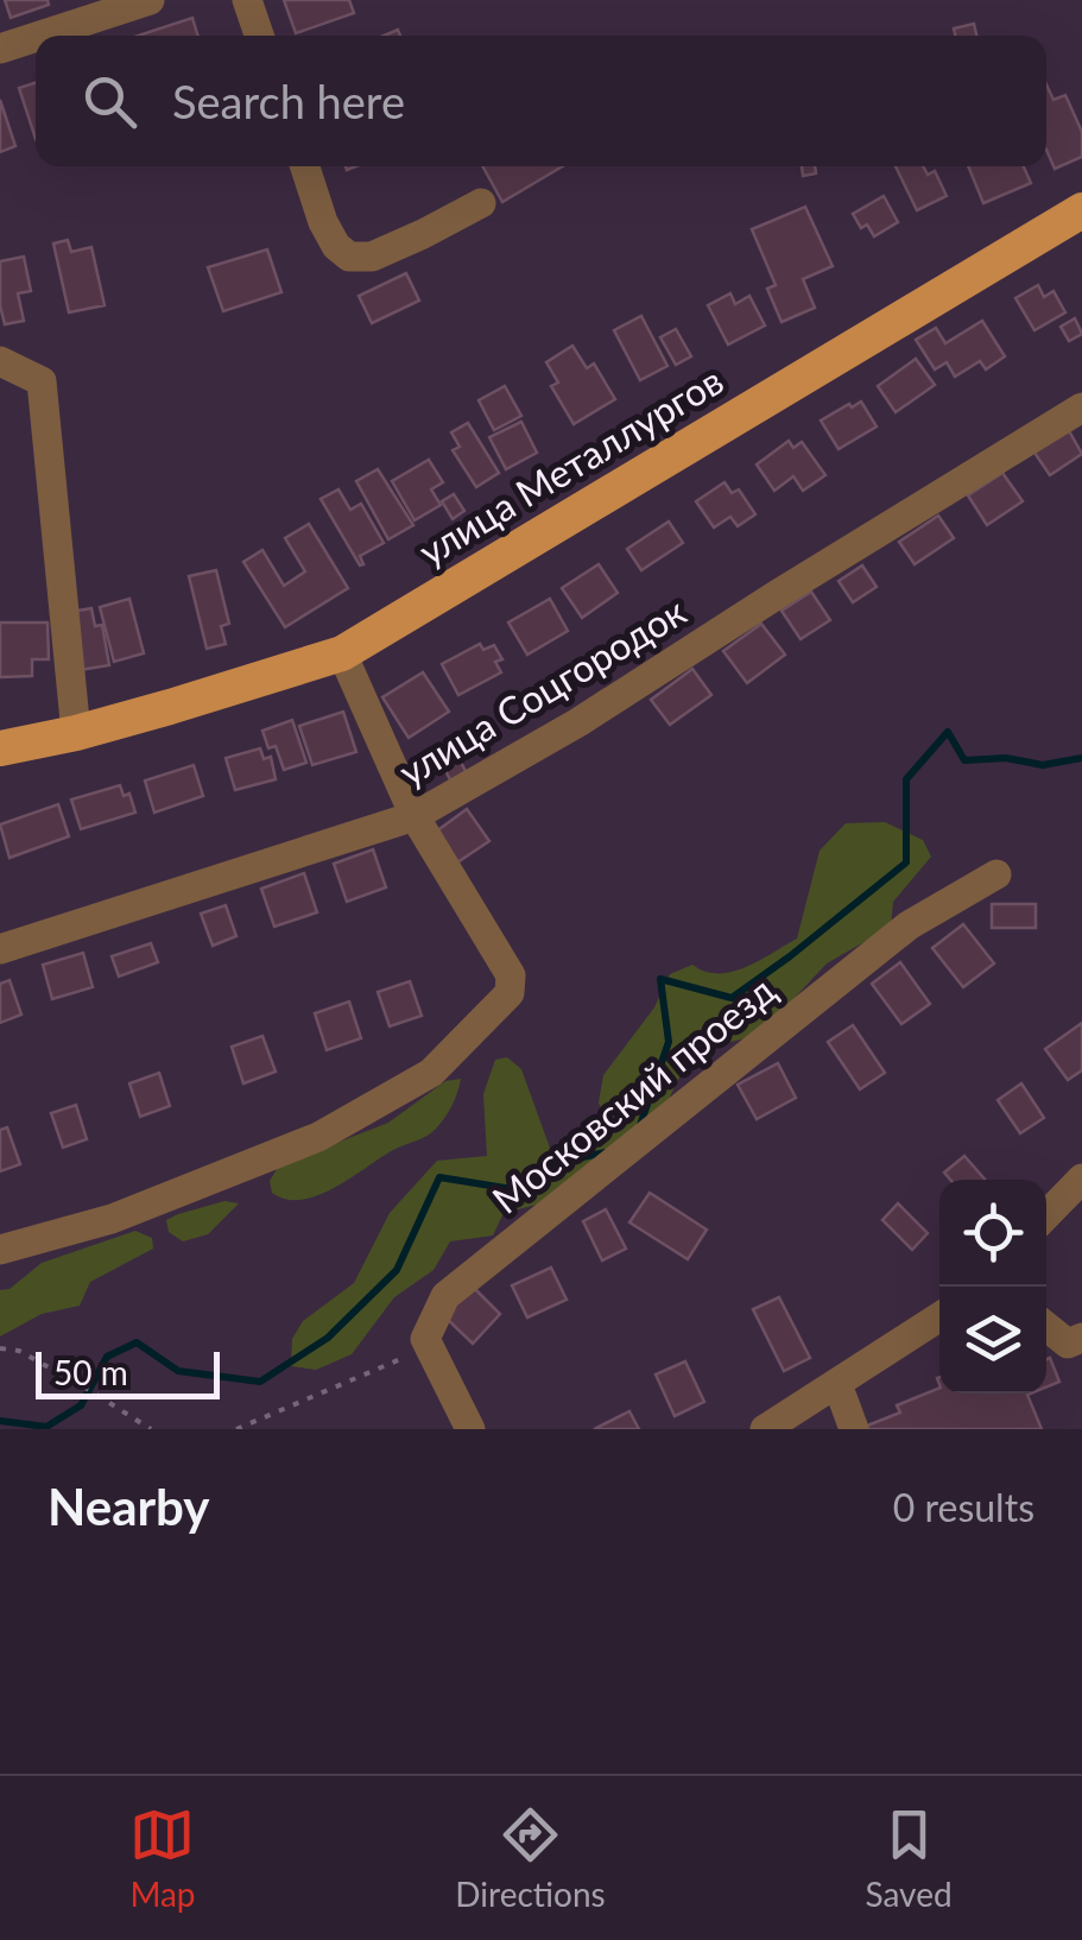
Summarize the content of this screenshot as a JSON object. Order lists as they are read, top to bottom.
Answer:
{
  "streets": {
    "main road": ["улица Металлургов"],
    "street": ["улица Соцгородок", "Московский проезд"]
  },
  "scale_bar": "50 m",
  "page": {
    "search": "Search here",
    "scale": "50 m",
    "heading": ["Nearby", "0 results"],
    "nav": ["Map", "Directions", "Saved"]
  }
}
